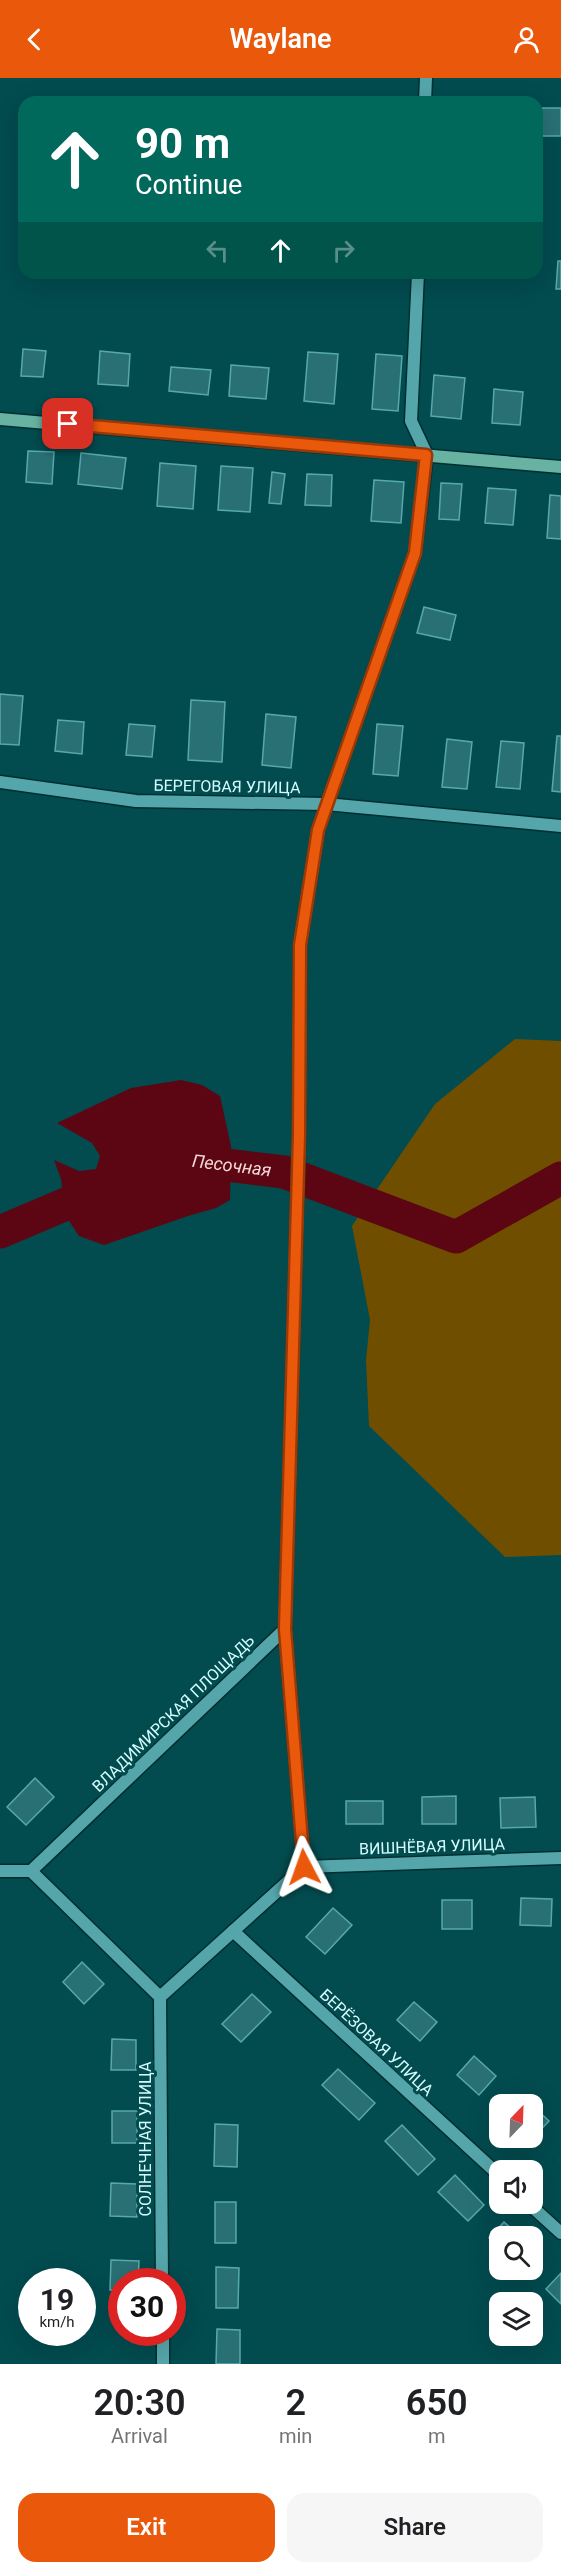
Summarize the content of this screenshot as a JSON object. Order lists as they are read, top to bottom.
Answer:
{
  "streets": {
    "street": [
      "БЕРЕГОВАЯ УЛИЦА",
      "ВЛАДИМИРСКАЯ ПЛОЩАДЬ",
      "ВИШНЁВАЯ УЛИЦА",
      "БЕРЁЗОВАЯ УЛИЦА",
      "СОЛНЕЧНАЯ УЛИЦА"
    ]
  },
  "water": ["Песочная"],
  "north": "top right",
  "page": {
    "header": "Waylane",
    "turn": ["90 m", "Continue"],
    "speed": "19 km/h",
    "limit": "30",
    "eta": [
      "20:30",
      "Arrival",
      "2",
      "min",
      "650",
      "m"
    ],
    "buttons": ["Exit", "Share"]
  }
}
